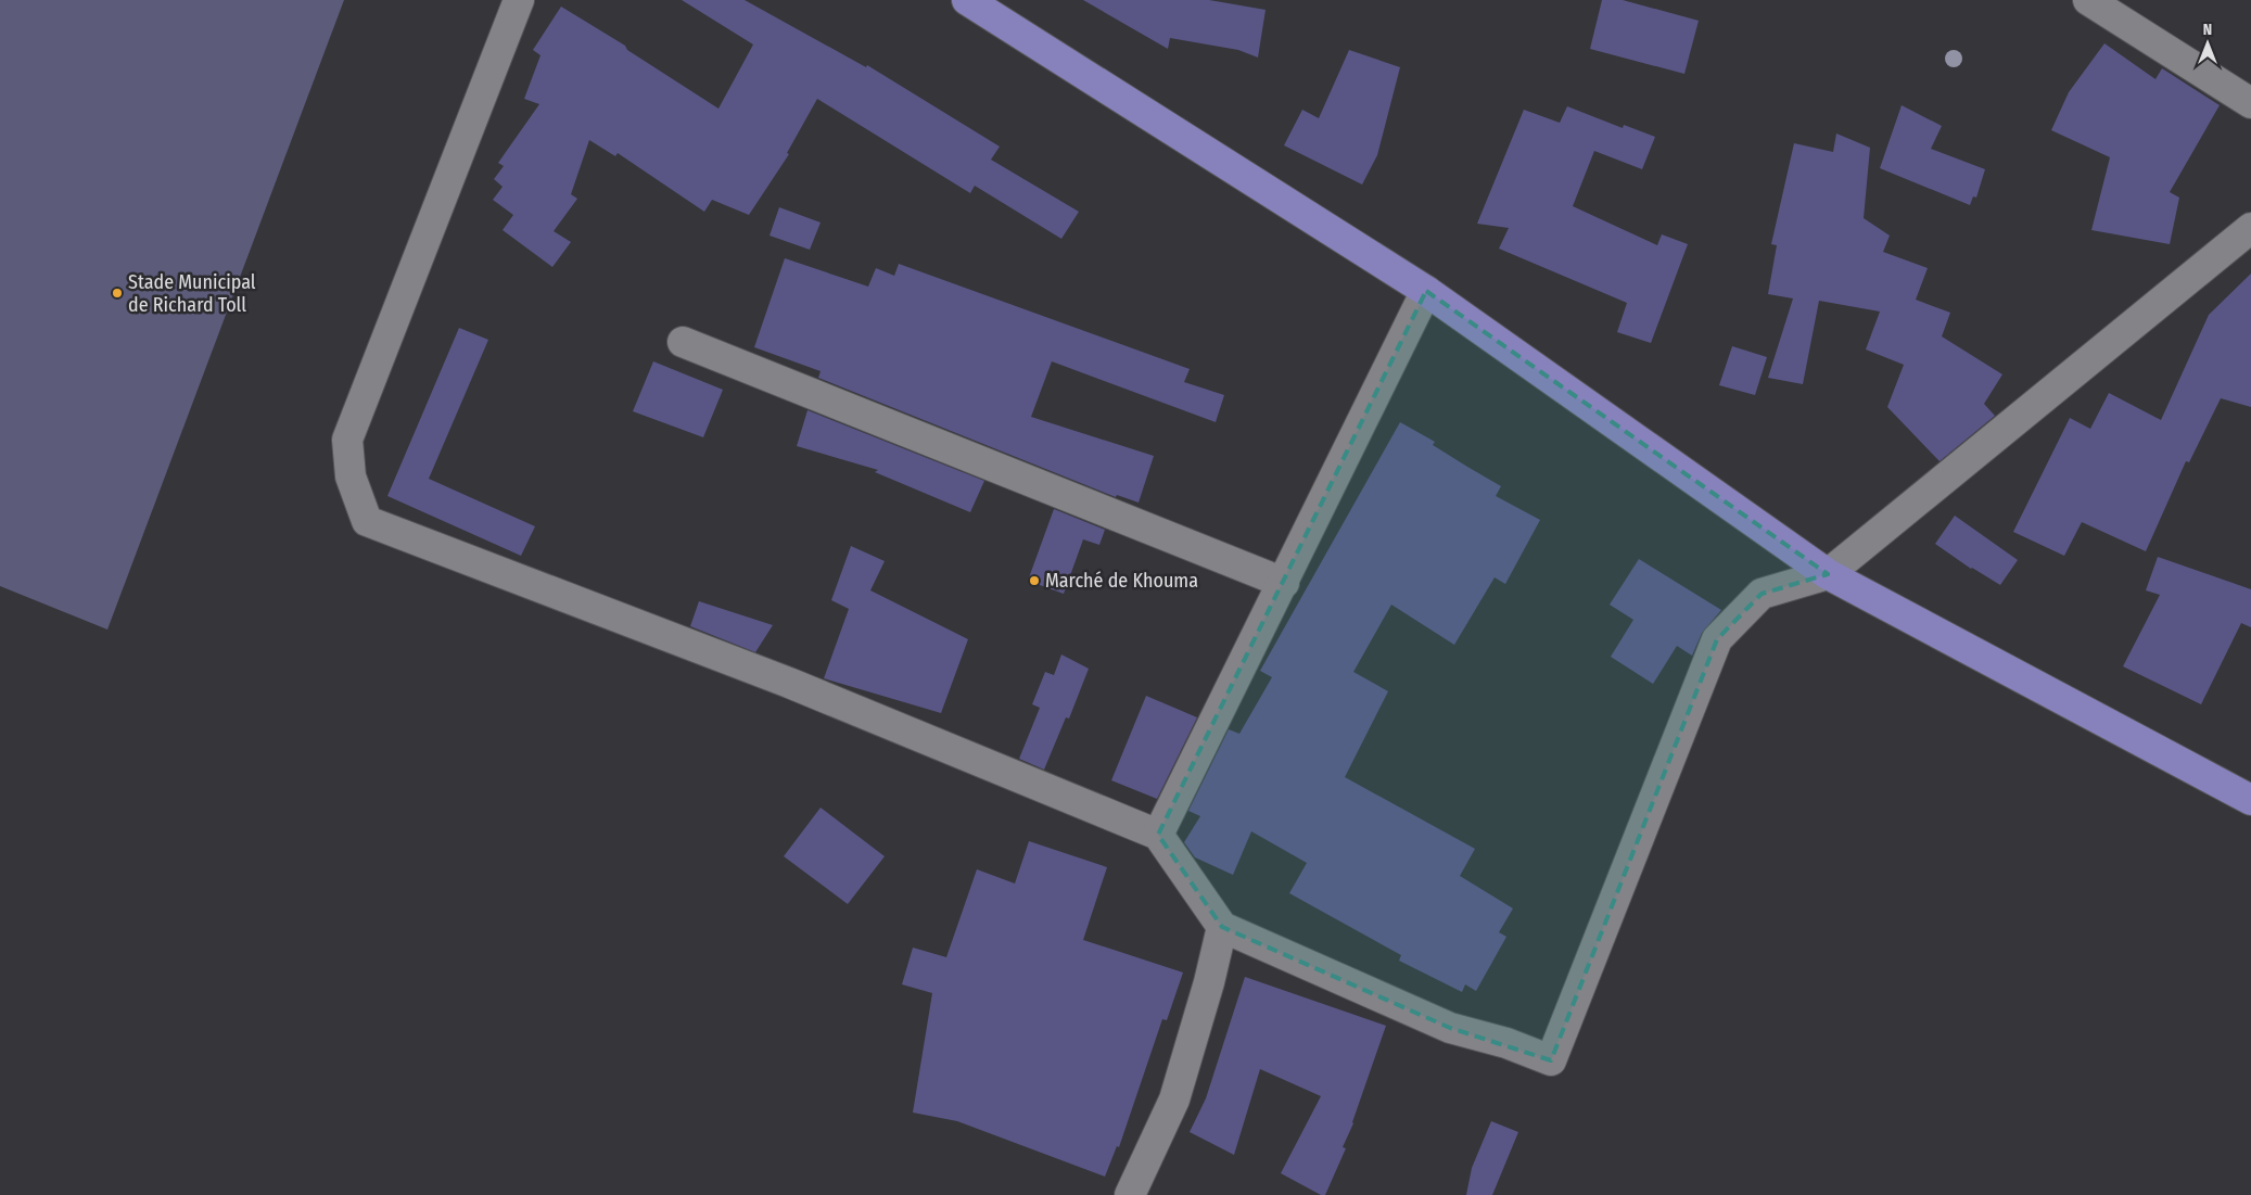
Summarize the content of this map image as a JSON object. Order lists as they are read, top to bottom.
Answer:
{
  "places": ["Stade Municipal de Richard Toll", "Marché de Khouma"],
  "north": "top"
}
